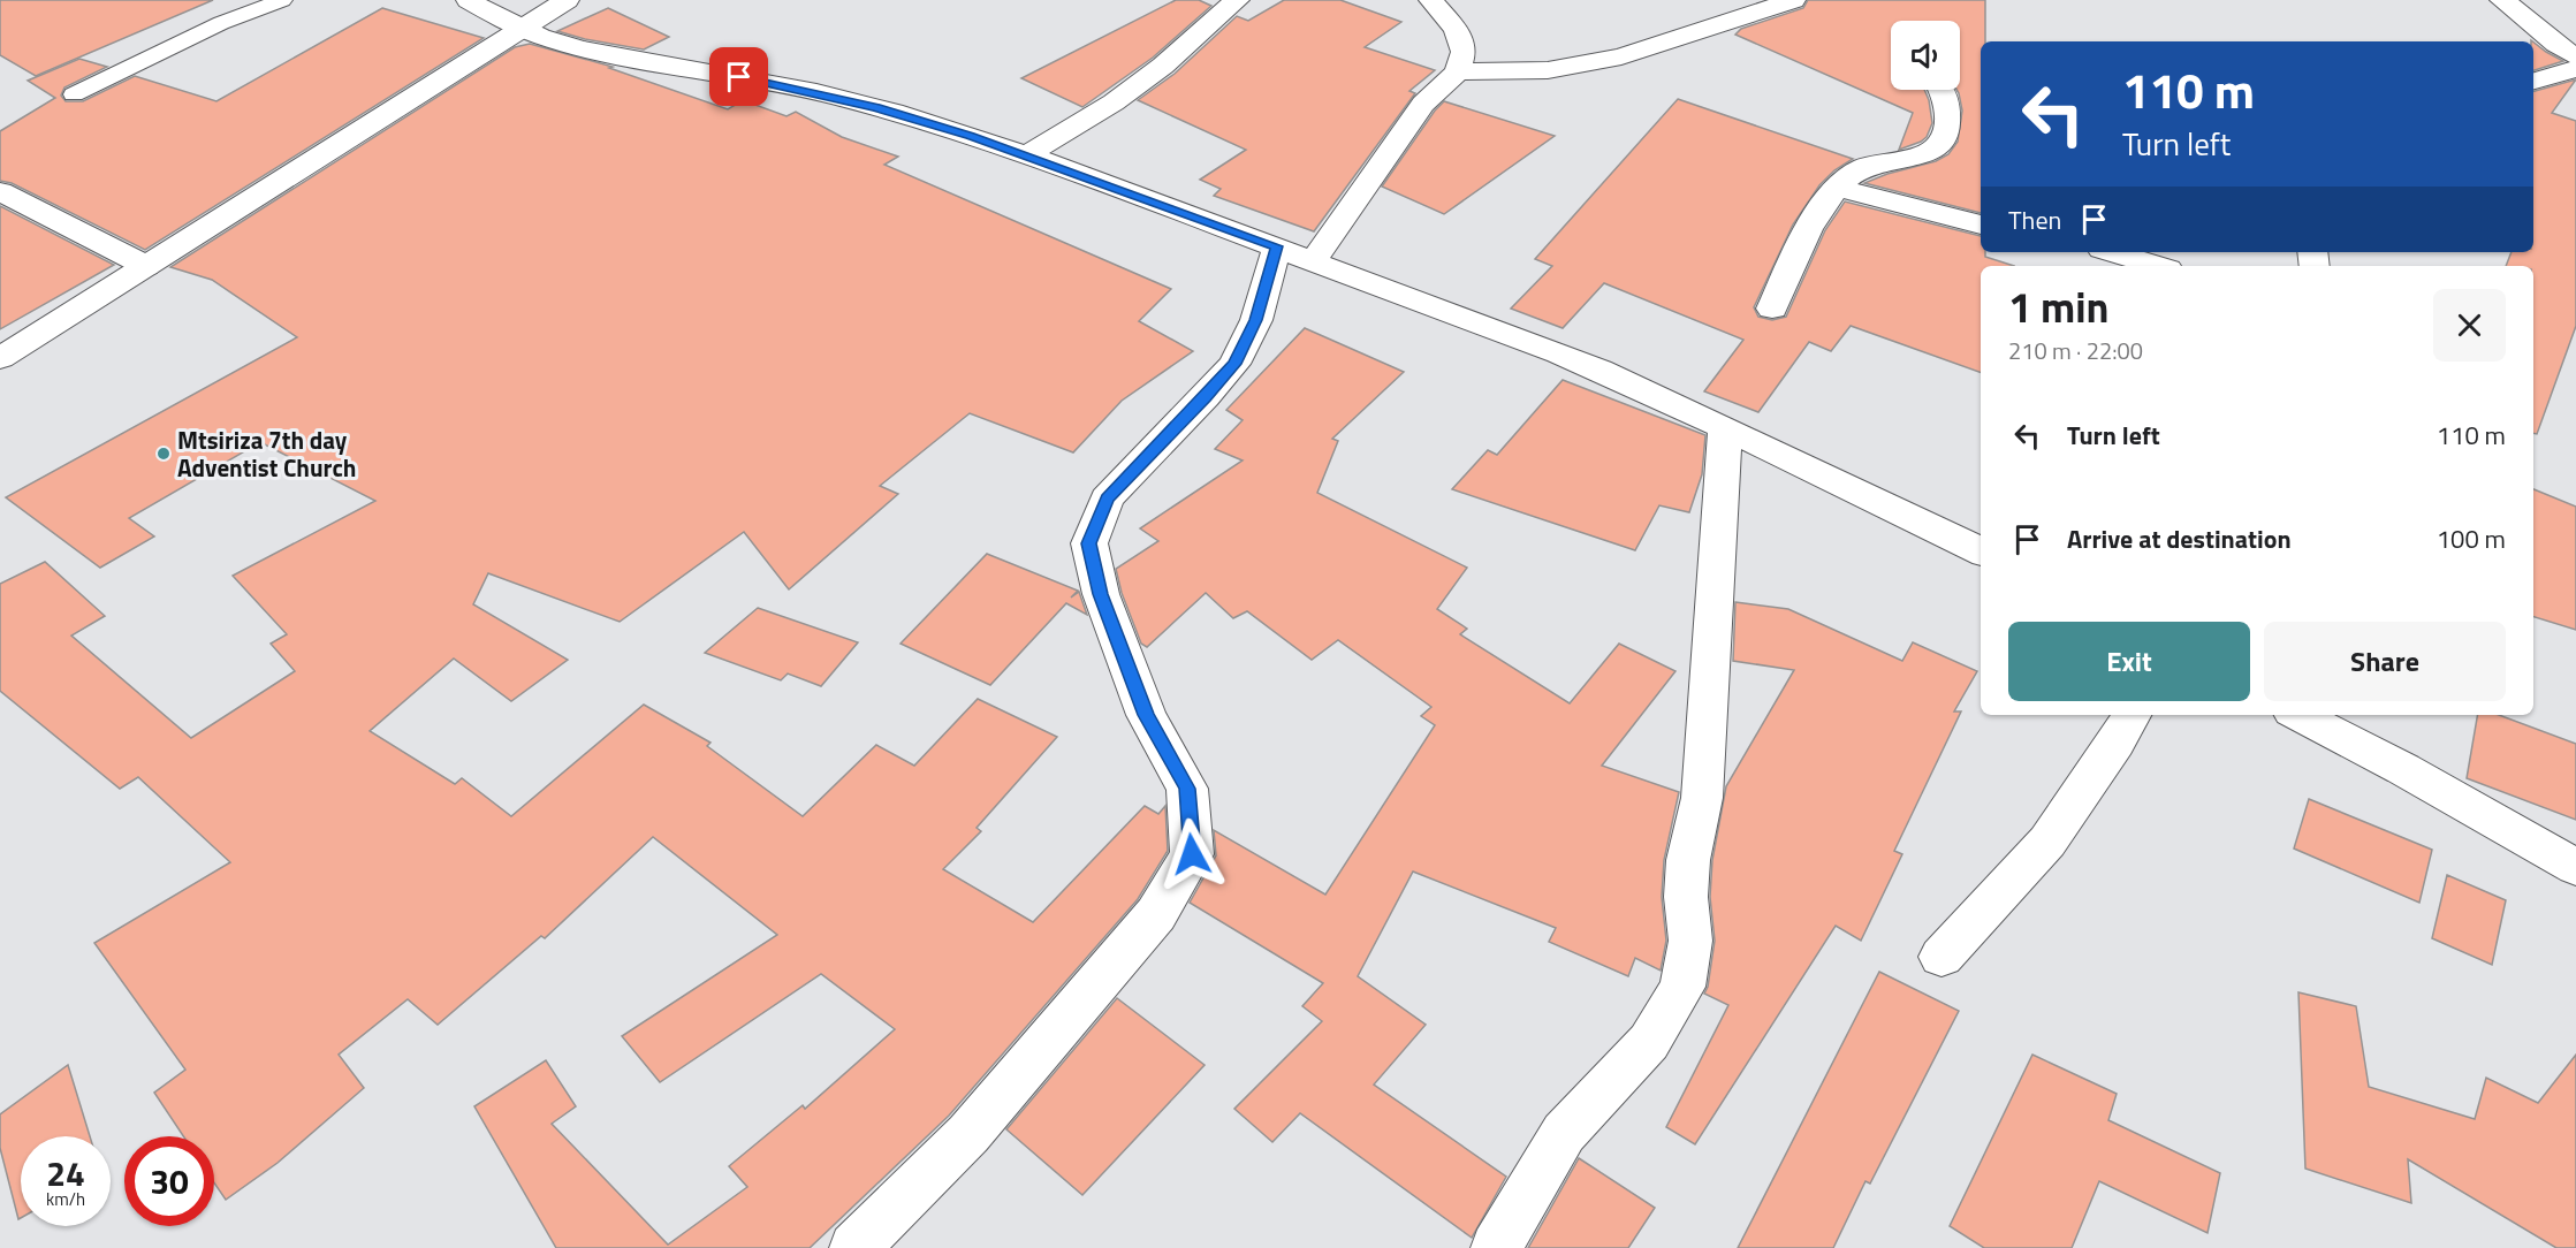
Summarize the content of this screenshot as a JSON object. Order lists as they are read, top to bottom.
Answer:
{
  "places": ["Mtsiriza 7th day Adventist Church"],
  "page": {
    "turn": ["110 m", "Turn left"],
    "then": "Then",
    "heading": ["1 min", "210 m · 22:00"],
    "list": [
      {
        "name": "Turn left",
        "value": "110 m"
      },
      {
        "name": "Arrive at destination",
        "value": "100 m"
      }
    ],
    "buttons": ["Exit", "Share"],
    "speed": "24 km/h",
    "limit": "30"
  }
}
